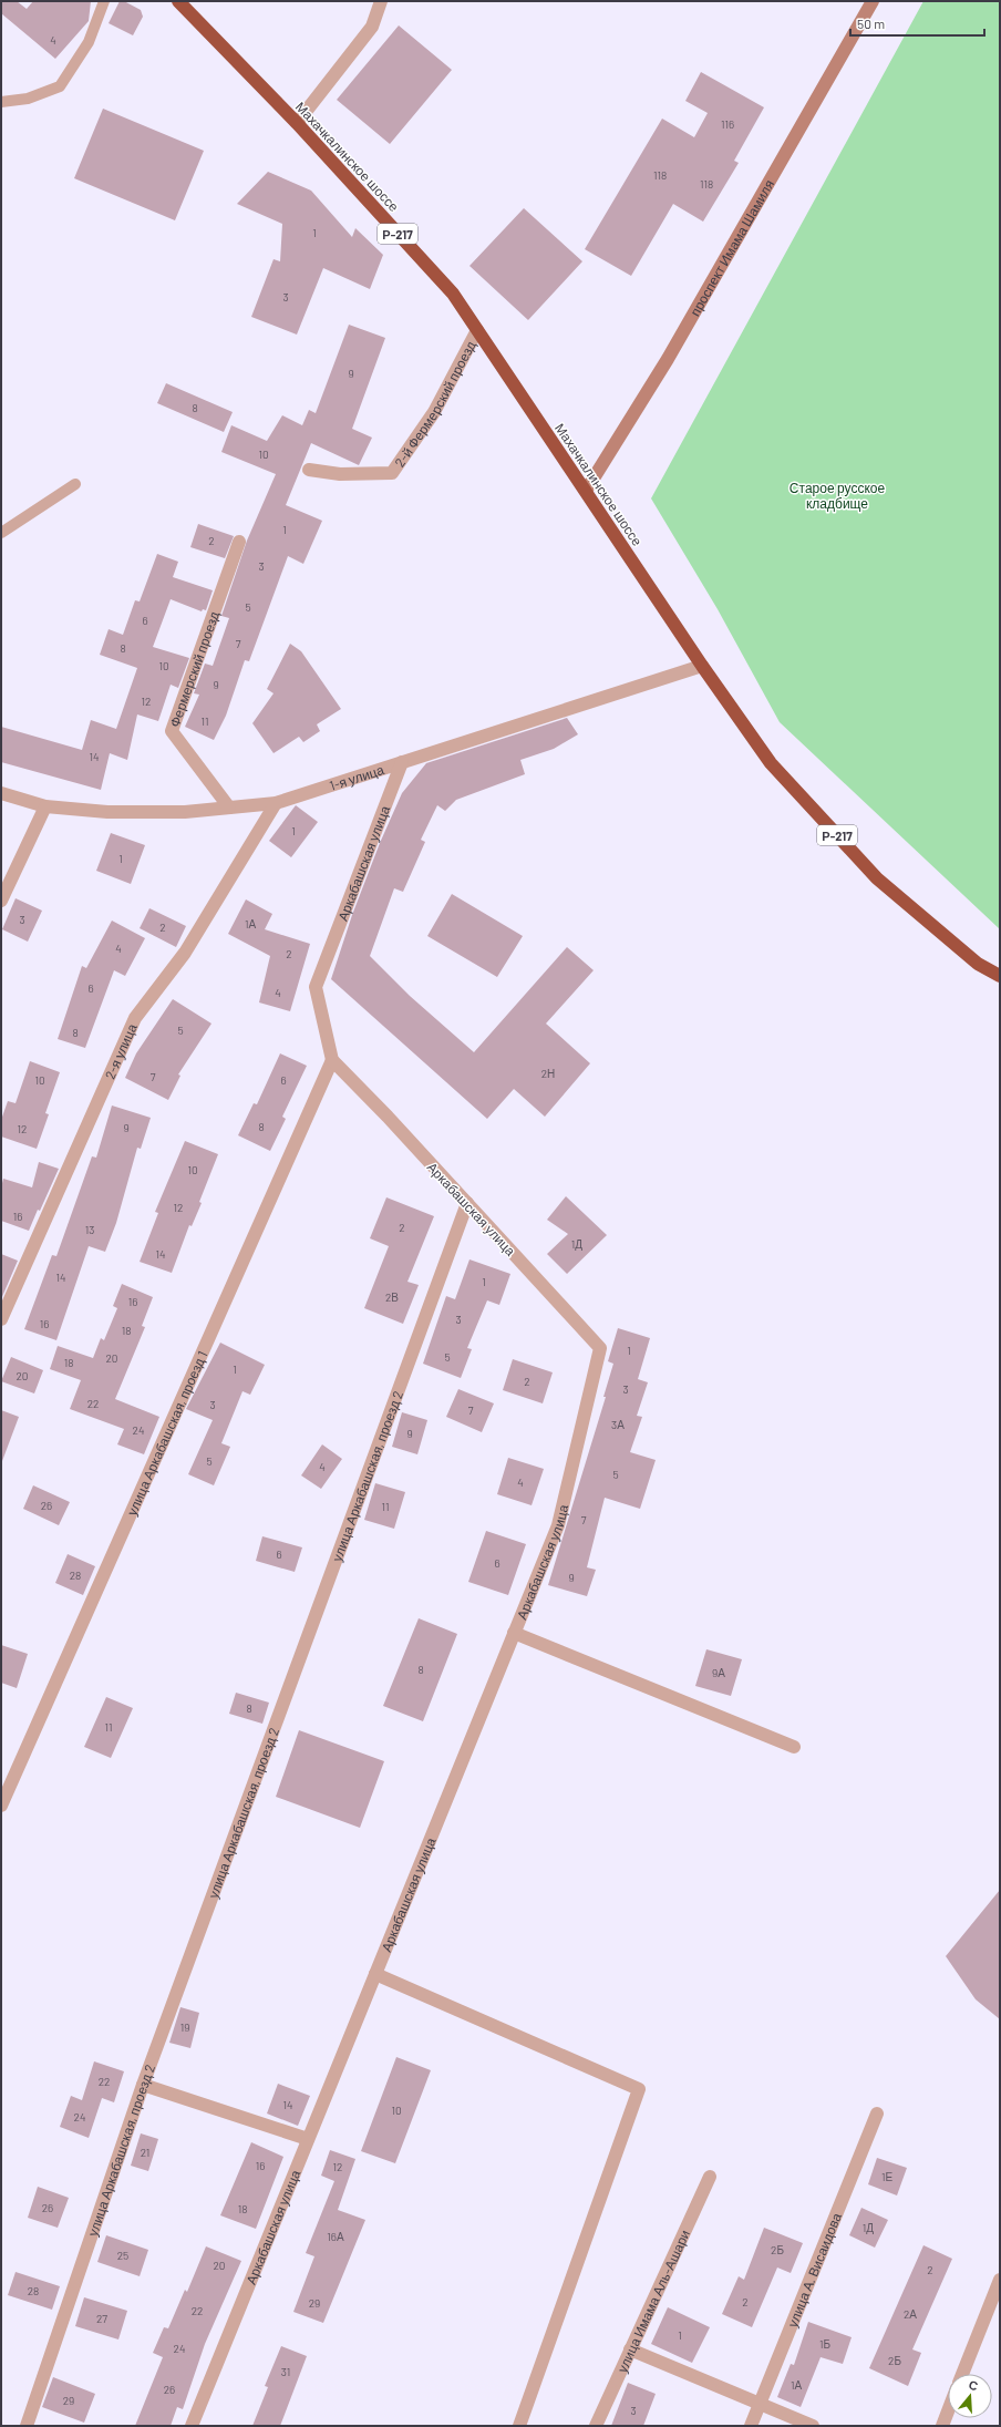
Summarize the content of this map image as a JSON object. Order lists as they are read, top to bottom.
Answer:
{
  "streets": {
    "highway": ["Махачкалинское шоссе", "Р-217"],
    "main road": ["проспект Имама Шамиля"],
    "street": [
      "2-й Фермерский проезд",
      "Фермерский проезд",
      "1-я улица",
      "Аркабашская улица",
      "2-я улица",
      "улица Аркабашская, проезд 1",
      "улица Аркабашская, проезд 2",
      "улица А. Висаидова",
      "улица Имама Аль-Ашари"
    ]
  },
  "crossings": [
    ["Махачкалинское шоссе", "проспект Имама Шамиля"],
    ["Махачкалинское шоссе", "2-й Фермерский проезд"],
    ["Махачкалинское шоссе", "1-я улица"],
    ["Фермерский проезд", "1-я улица"],
    ["1-я улица", "Аркабашская улица"],
    ["1-я улица", "2-я улица"],
    ["Аркабашская улица", "улица Аркабашская, проезд 1"],
    ["Аркабашская улица", "улица Аркабашская, проезд 2"]
  ],
  "parks": ["Старое русское кладбище"],
  "house_numbers": [
    "4",
    "116",
    "118",
    "118",
    "1",
    "3",
    "9",
    "8",
    "10",
    "1",
    "2",
    "3",
    "5",
    "6",
    "7",
    "8",
    "10",
    "9",
    "12",
    "11",
    "14",
    "1",
    "1",
    "3",
    "1А",
    "2",
    "4",
    "2",
    "6",
    "4",
    "5",
    "8",
    "2Н",
    "7",
    "10",
    "6",
    "8",
    "9",
    "12",
    "10",
    "12",
    "16",
    "2",
    "13",
    "1Д",
    "14",
    "14",
    "1",
    "2В",
    "16",
    "3",
    "16",
    "18",
    "1",
    "5",
    "20",
    "18",
    "1",
    "20",
    "2",
    "3",
    "22",
    "3",
    "7",
    "3А",
    "24",
    "9",
    "5",
    "4",
    "5",
    "4",
    "26",
    "11",
    "7",
    "6",
    "6",
    "28",
    "9",
    "8",
    "9А",
    "8",
    "11",
    "19",
    "22",
    "14",
    "10",
    "24",
    "21",
    "16",
    "12",
    "1Е",
    "26",
    "18",
    "1Д",
    "16А",
    "2Б",
    "25",
    "20",
    "2",
    "28",
    "2",
    "29",
    "22",
    "2А",
    "27",
    "1",
    "1Б",
    "24",
    "2Б",
    "31",
    "1А",
    "26",
    "29",
    "3"
  ],
  "scale_bar": "50 m",
  "north": "top"
}
